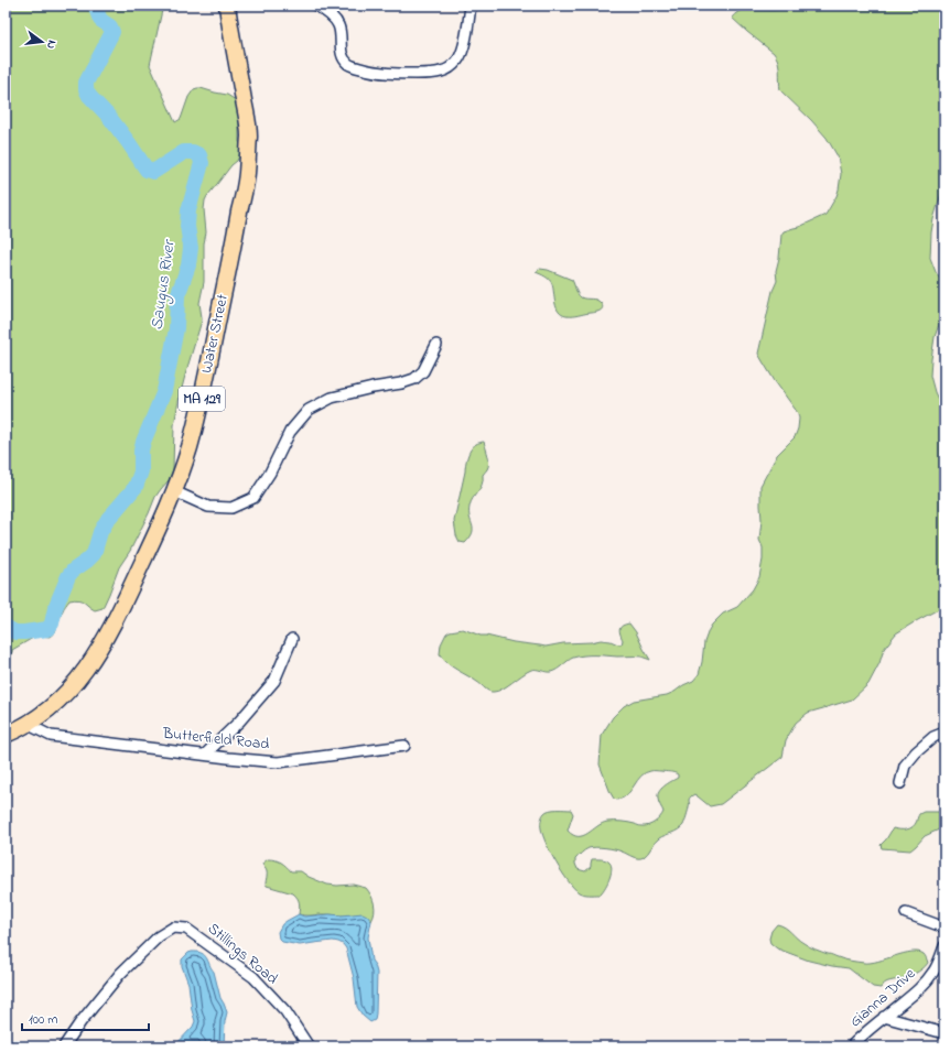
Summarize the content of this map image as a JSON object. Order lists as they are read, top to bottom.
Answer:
{
  "streets": {
    "main road": ["Water Street", "MA 129"],
    "street": ["Butterfield Road", "Stillings Road", "Gianna Drive"]
  },
  "crossings": [
    ["Water Street", "Butterfield Road"]
  ],
  "water": ["Saugus River"],
  "scale_bar": "100 m",
  "north": "right"
}
